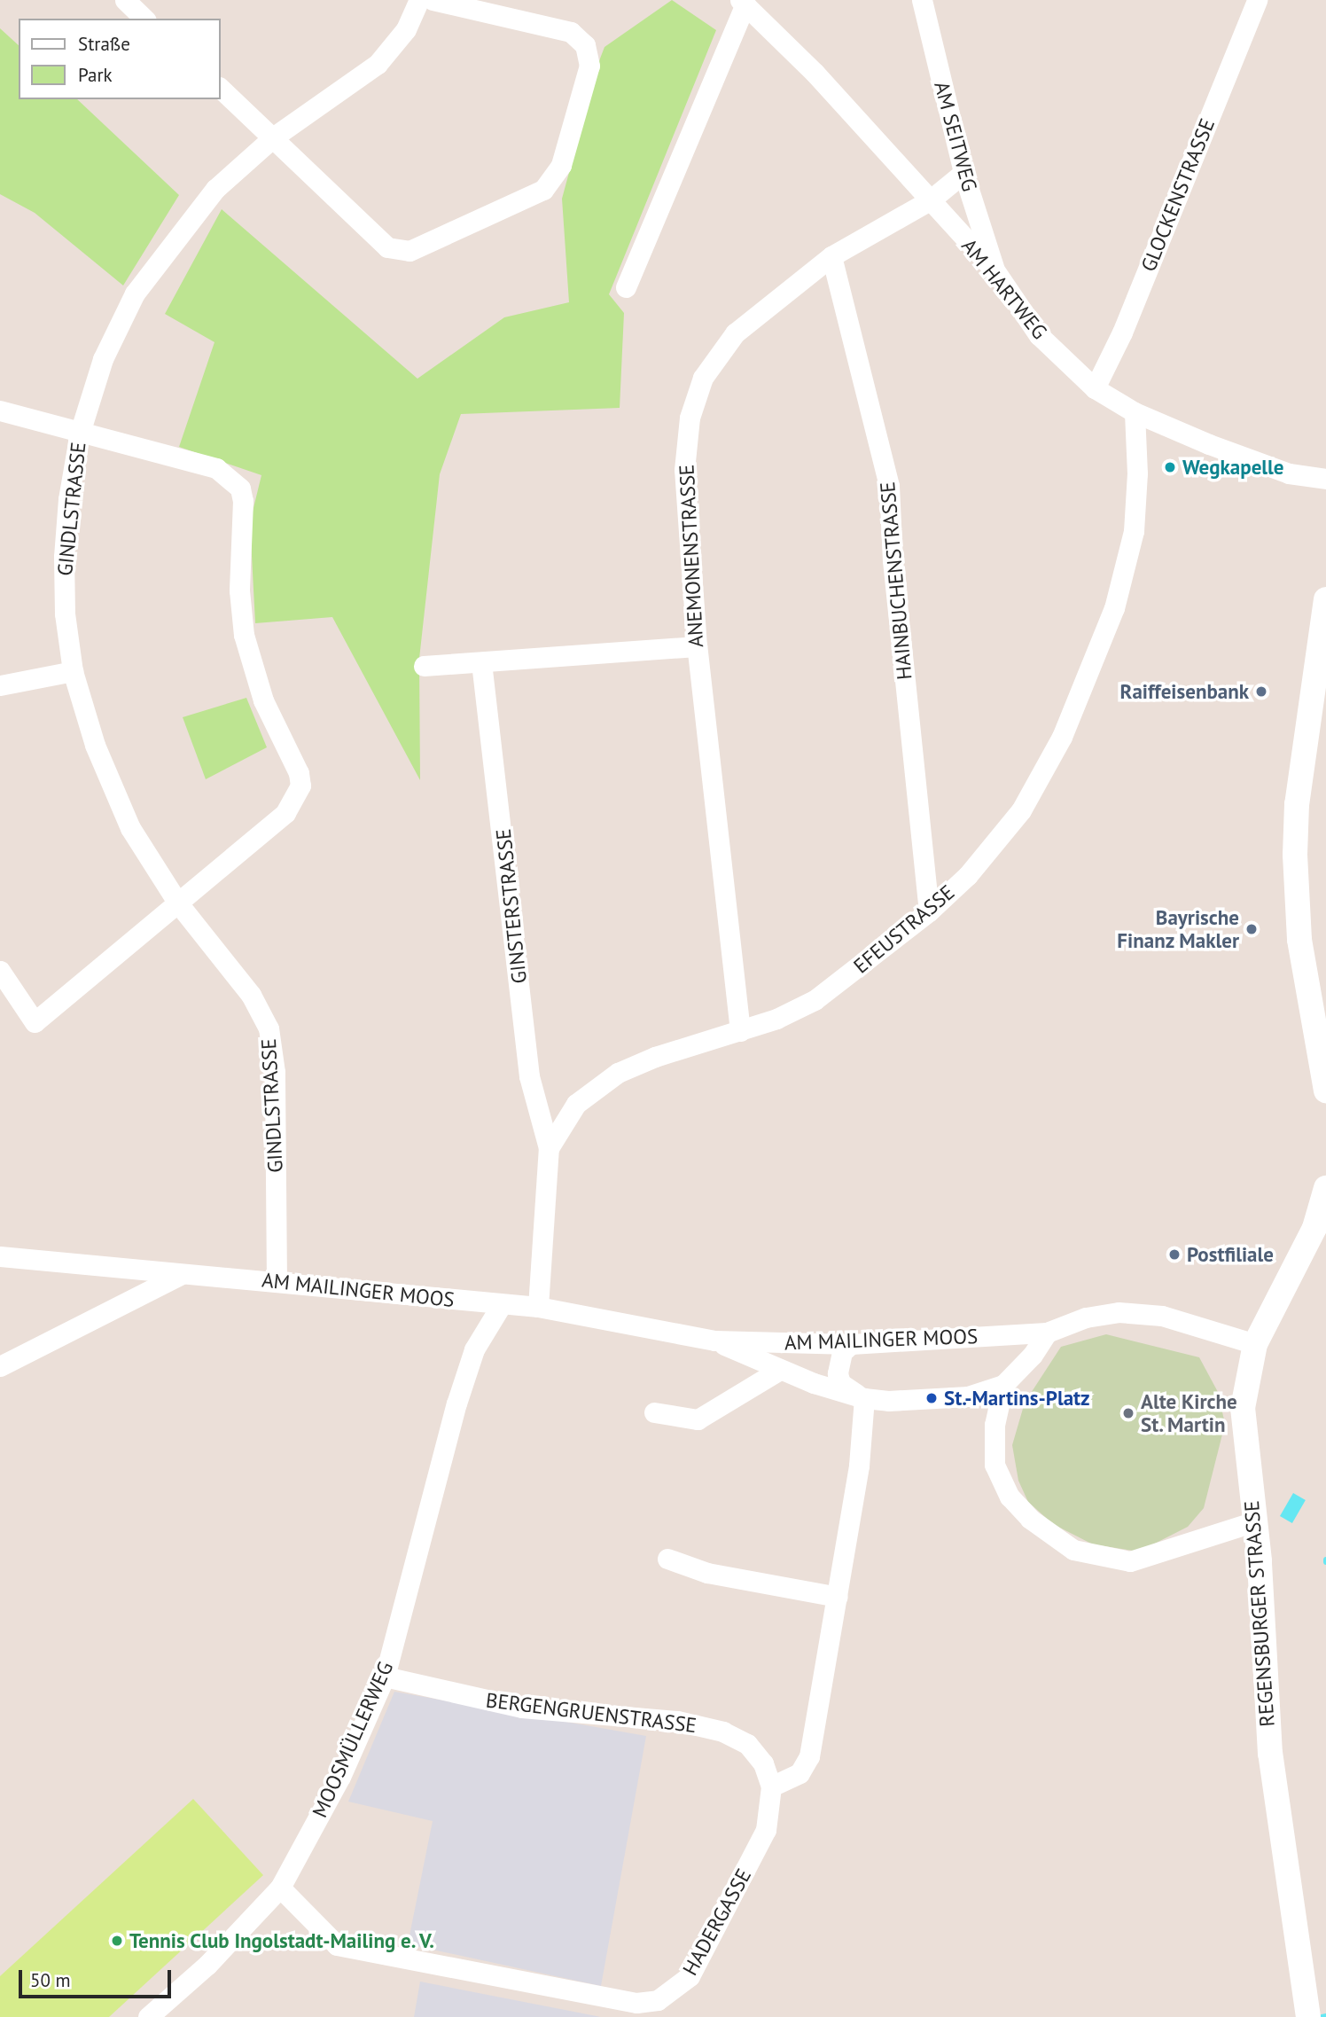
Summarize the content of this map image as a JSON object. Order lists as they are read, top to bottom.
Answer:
{
  "streets": {
    "street": [
      "AM SEITWEG",
      "GLOCKENSTRASSE",
      "AM HARTWEG",
      "GINDLSTRASSE",
      "ANEMONENSTRASSE",
      "HAINBUCHENSTRASSE",
      "GINSTERSTRASSE",
      "EFEUSTRASSE",
      "AM MAILINGER MOOS",
      "REGENSBURGER STRASSE",
      "BERGENGRUENSTRASSE",
      "MOOSMÜLLERWEG",
      "HADERGASSE"
    ]
  },
  "crossings": [
    ["AM SEITWEG", "AM HARTWEG"],
    ["AM SEITWEG", "ANEMONENSTRASSE"],
    ["GLOCKENSTRASSE", "AM HARTWEG"],
    ["AM HARTWEG", "ANEMONENSTRASSE"],
    ["AM HARTWEG", "EFEUSTRASSE"],
    ["GINDLSTRASSE", "AM MAILINGER MOOS"],
    ["ANEMONENSTRASSE", "HAINBUCHENSTRASSE"],
    ["ANEMONENSTRASSE", "EFEUSTRASSE"],
    ["HAINBUCHENSTRASSE", "EFEUSTRASSE"],
    ["GINSTERSTRASSE", "EFEUSTRASSE"],
    ["EFEUSTRASSE", "AM MAILINGER MOOS"],
    ["AM MAILINGER MOOS", "REGENSBURGER STRASSE"],
    ["AM MAILINGER MOOS", "MOOSMÜLLERWEG"],
    ["BERGENGRUENSTRASSE", "MOOSMÜLLERWEG"],
    ["BERGENGRUENSTRASSE", "HADERGASSE"],
    ["MOOSMÜLLERWEG", "HADERGASSE"]
  ],
  "places": [
    "Wegkapelle",
    "Raiffeisenbank",
    "Bayrische Finanz Makler",
    "Postfiliale",
    "St.-Martins-Platz",
    "Alte Kirche St. Martin",
    "Tennis Club Ingolstadt-Mailing e. V."
  ],
  "legend": ["Straße", "Park"],
  "scale_bar": "50 m"
}
